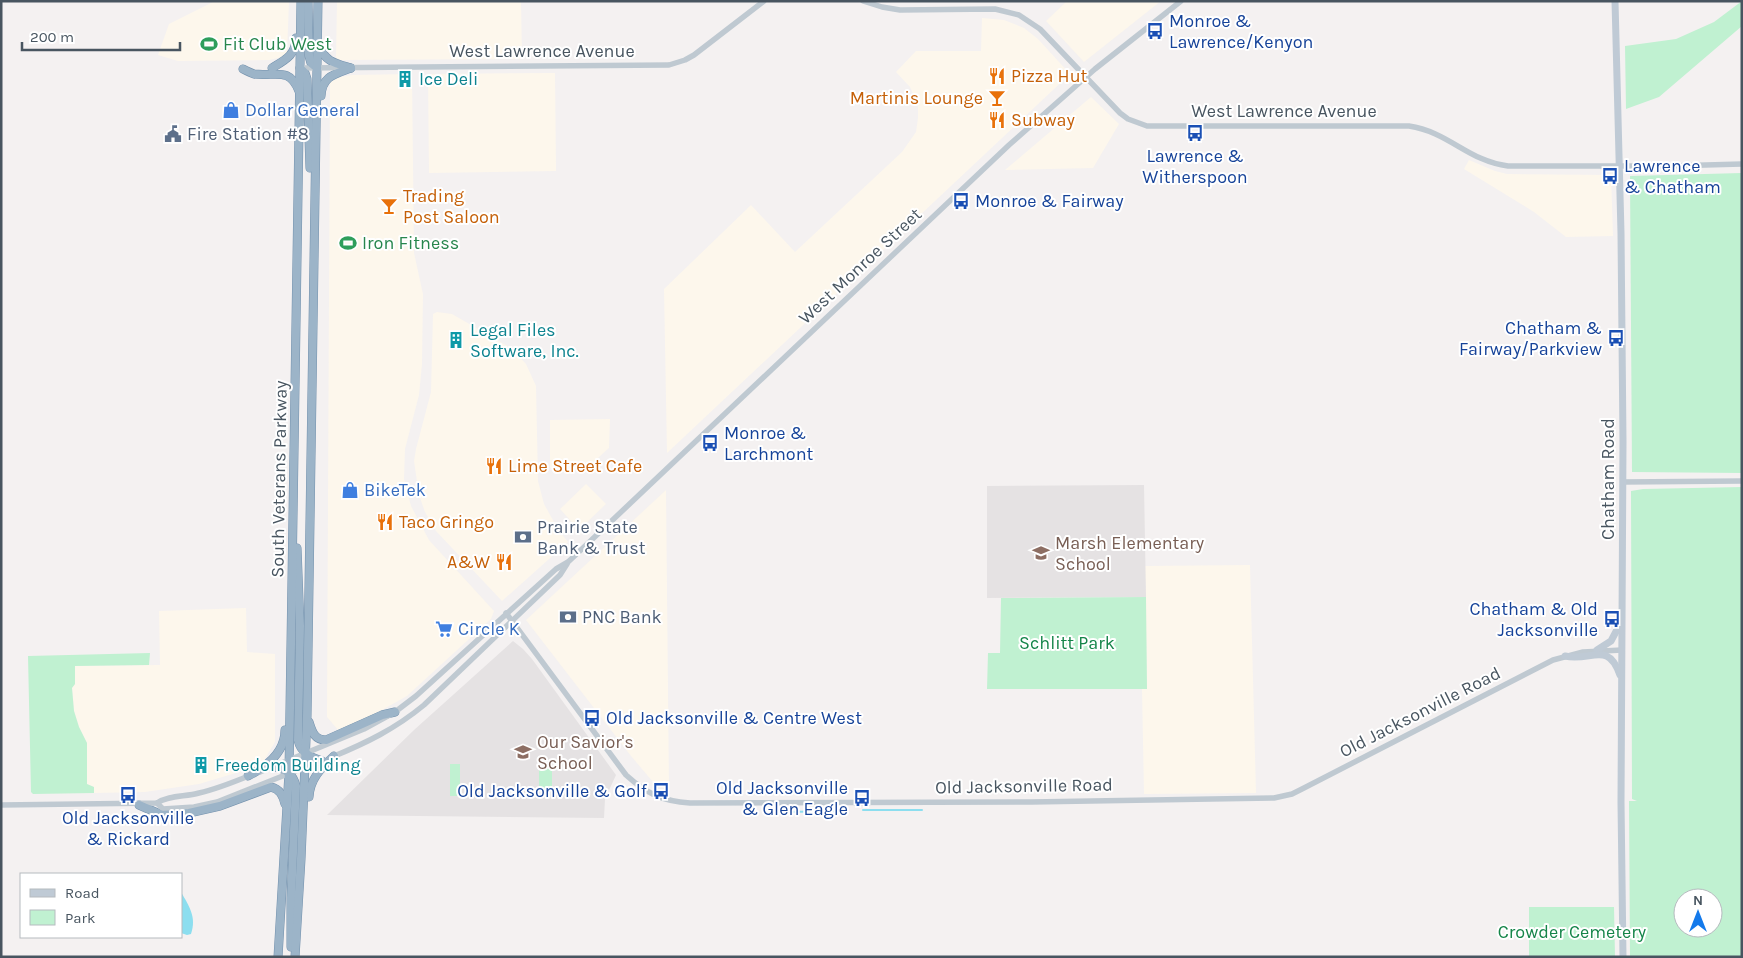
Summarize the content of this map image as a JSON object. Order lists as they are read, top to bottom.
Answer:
{
  "streets": {
    "highway": ["South Veterans Parkway"],
    "main road": ["Chatham Road"],
    "street": ["West Lawrence Avenue", "West Monroe Street", "Old Jacksonville Road"]
  },
  "crossings": [
    ["West Lawrence Avenue", "West Monroe Street"],
    ["West Lawrence Avenue", "South Veterans Parkway"],
    ["West Lawrence Avenue", "Chatham Road"],
    ["West Monroe Street", "South Veterans Parkway"],
    ["West Monroe Street", "Old Jacksonville Road"],
    ["Chatham Road", "Old Jacksonville Road"]
  ],
  "parks": ["Schlitt Park", "Crowder Cemetery"],
  "places": {
    "bus stop": [
      "Monroe & Lawrence/Kenyon",
      "Lawrence & Witherspoon",
      "Lawrence & Chatham",
      "Monroe & Fairway",
      "Chatham & Fairway/Parkview",
      "Monroe & Larchmont",
      "Chatham & Old Jacksonville",
      "Old Jacksonville & Centre West",
      "Old Jacksonville & Golf",
      "Old Jacksonville & Rickard",
      "Old Jacksonville & Glen Eagle"
    ],
    "sports": ["Fit Club West", "Iron Fitness"],
    "restaurant": [
      "Pizza Hut",
      "Subway",
      "Lime Street Cafe",
      "Taco Gringo",
      "A&W"
    ],
    "building": ["Ice Deli", "Legal Files Software, Inc.", "Freedom Building"],
    "bar": ["Martinis Lounge", "Trading Post Saloon"],
    "shop": ["Dollar General", "BikeTek"],
    "public building": ["Fire Station #8"],
    "bank": ["Prairie State Bank & Trust", "PNC Bank"],
    "school or university": ["Marsh Elementary School", "Our Savior's School"],
    "supermarket": ["Circle K"]
  },
  "legend": ["Road", "Park"],
  "scale_bar": "200 m",
  "north": "top"
}
